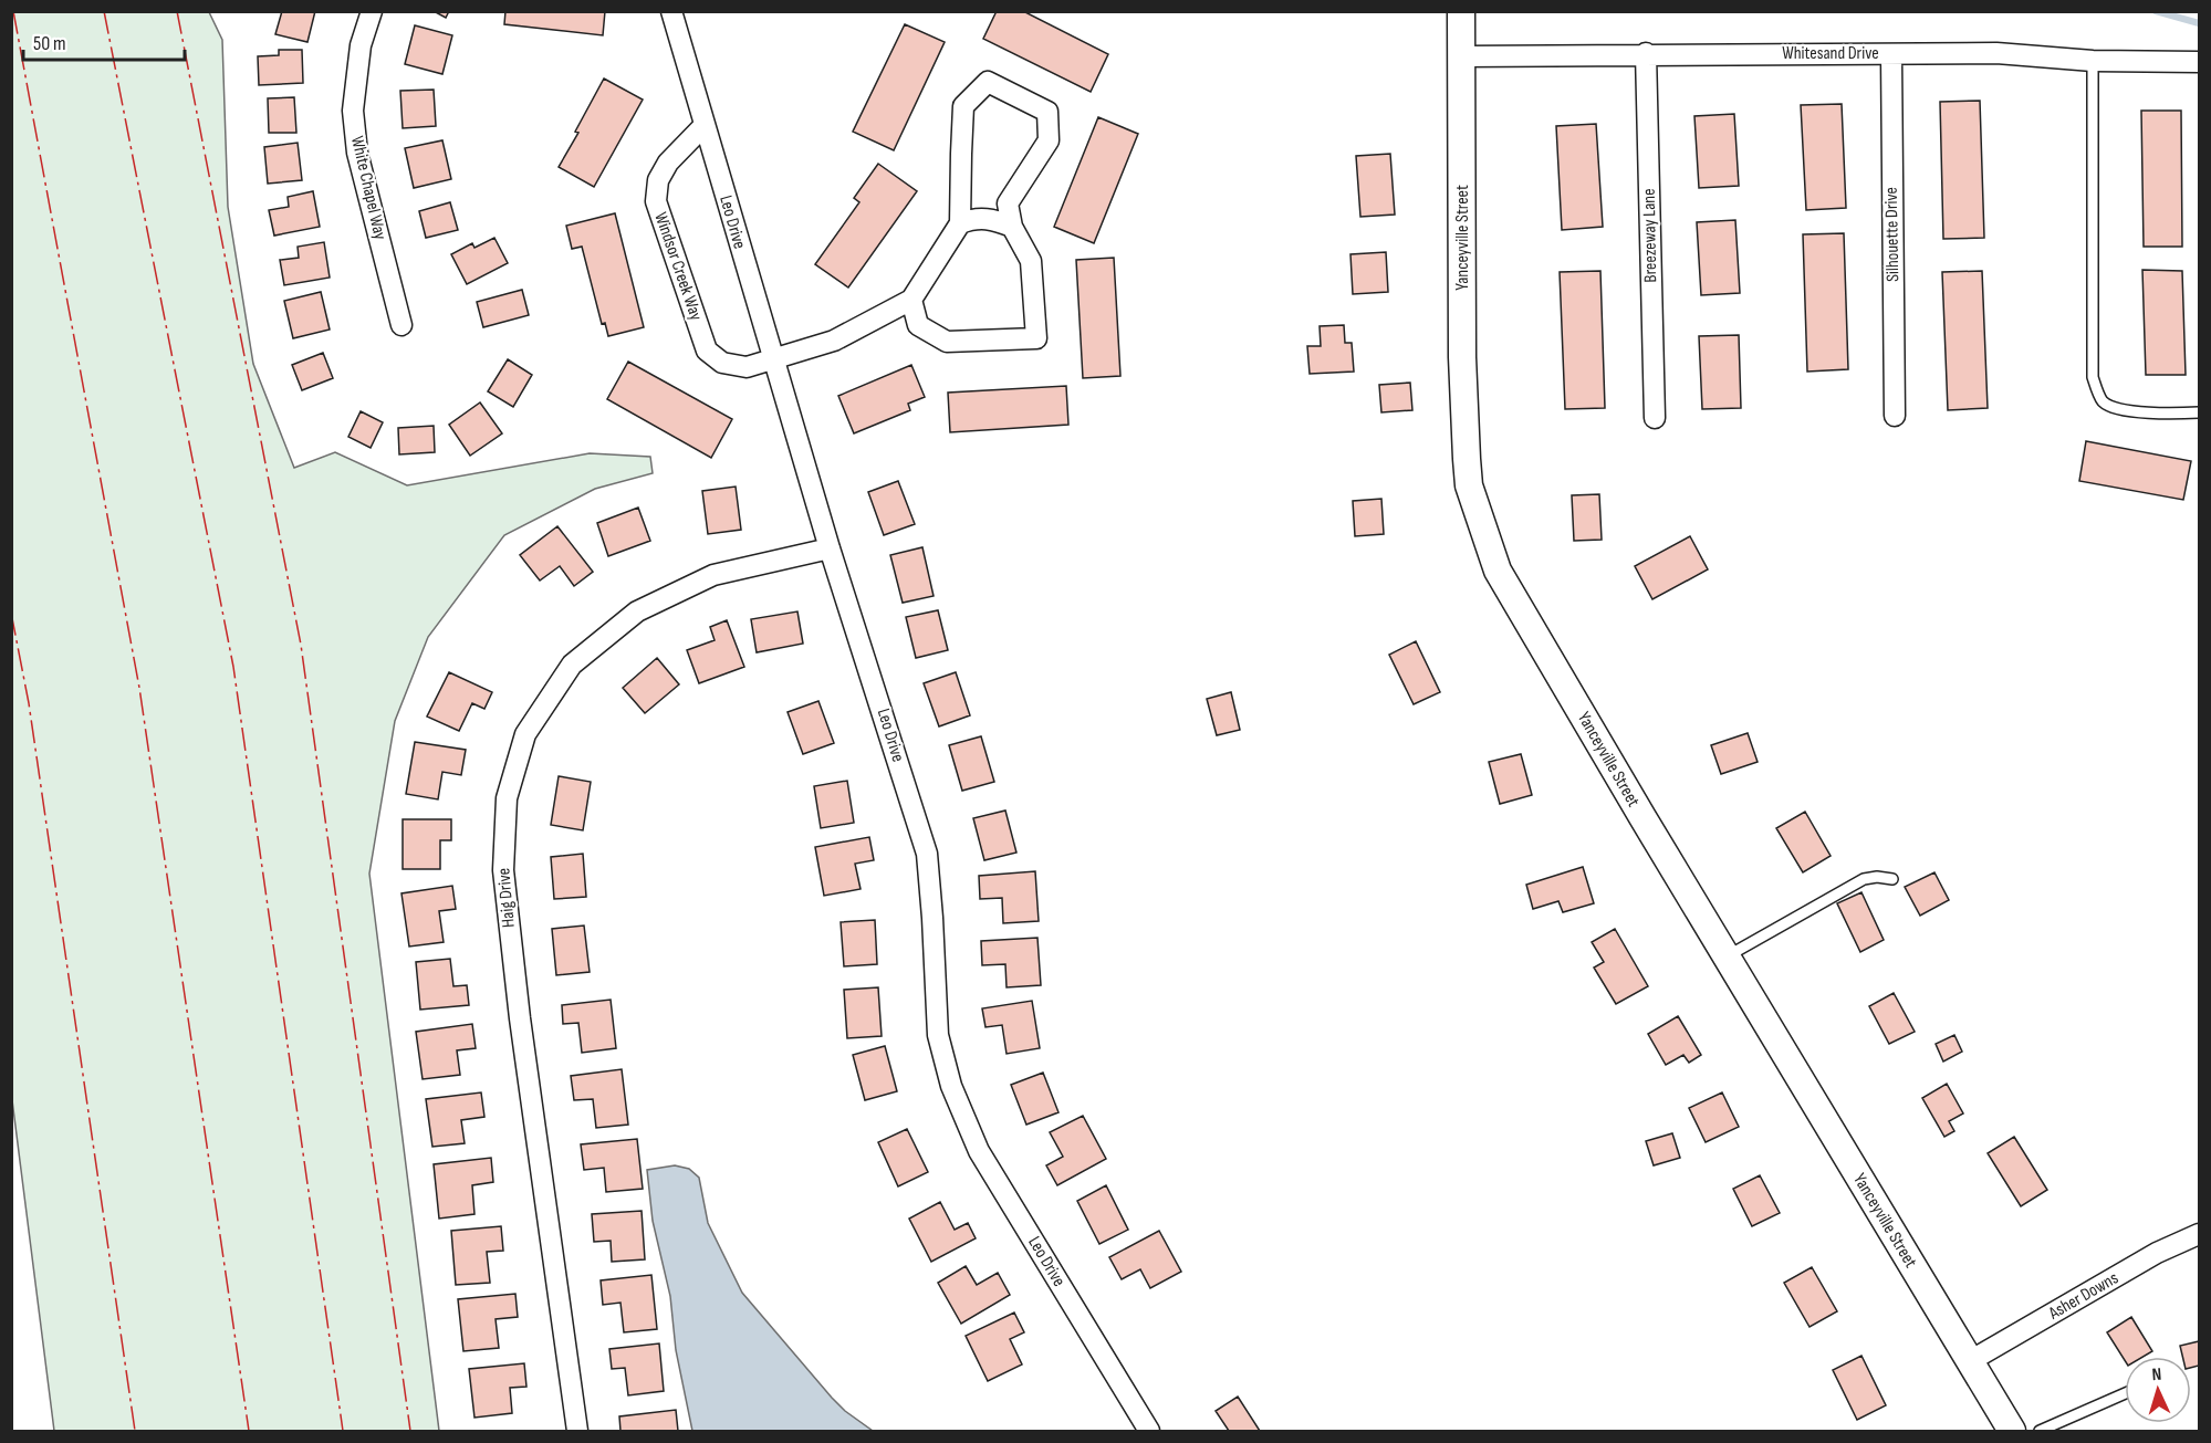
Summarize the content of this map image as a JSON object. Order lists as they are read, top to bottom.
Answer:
{
  "streets": {
    "main road": ["Yanceyville Street"],
    "street": [
      "Whitesand Drive",
      "White Chapel Way",
      "Leo Drive",
      "Silhouette Drive",
      "Breezeway Lane",
      "Windsor Creek Way",
      "Haig Drive",
      "Asher Downs"
    ]
  },
  "crossings": [
    ["Whitesand Drive", "Silhouette Drive"],
    ["Whitesand Drive", "Breezeway Lane"],
    ["Whitesand Drive", "Yanceyville Street"],
    ["Leo Drive", "Windsor Creek Way"],
    ["Leo Drive", "Haig Drive"],
    ["Yanceyville Street", "Asher Downs"]
  ],
  "scale_bar": "50 m",
  "north": "top"
}
